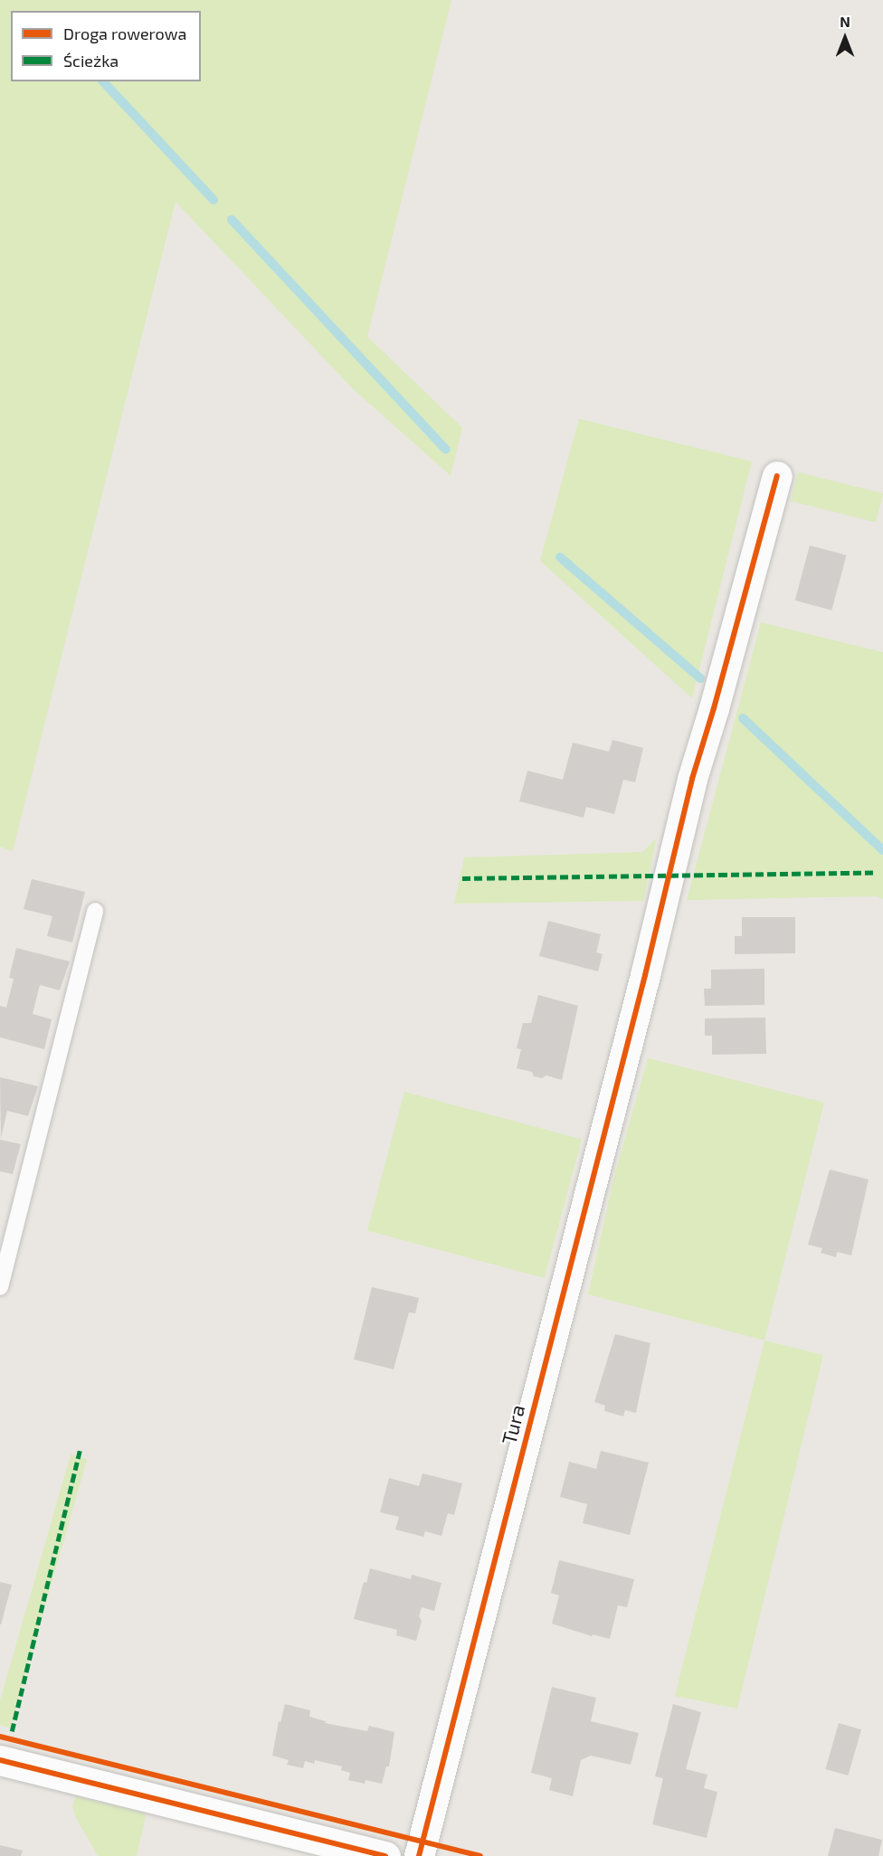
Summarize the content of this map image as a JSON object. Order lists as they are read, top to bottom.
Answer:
{
  "streets": {
    "street": ["Tura"]
  },
  "legend": ["Droga rowerowa", "Ścieżka"],
  "north": "top"
}
